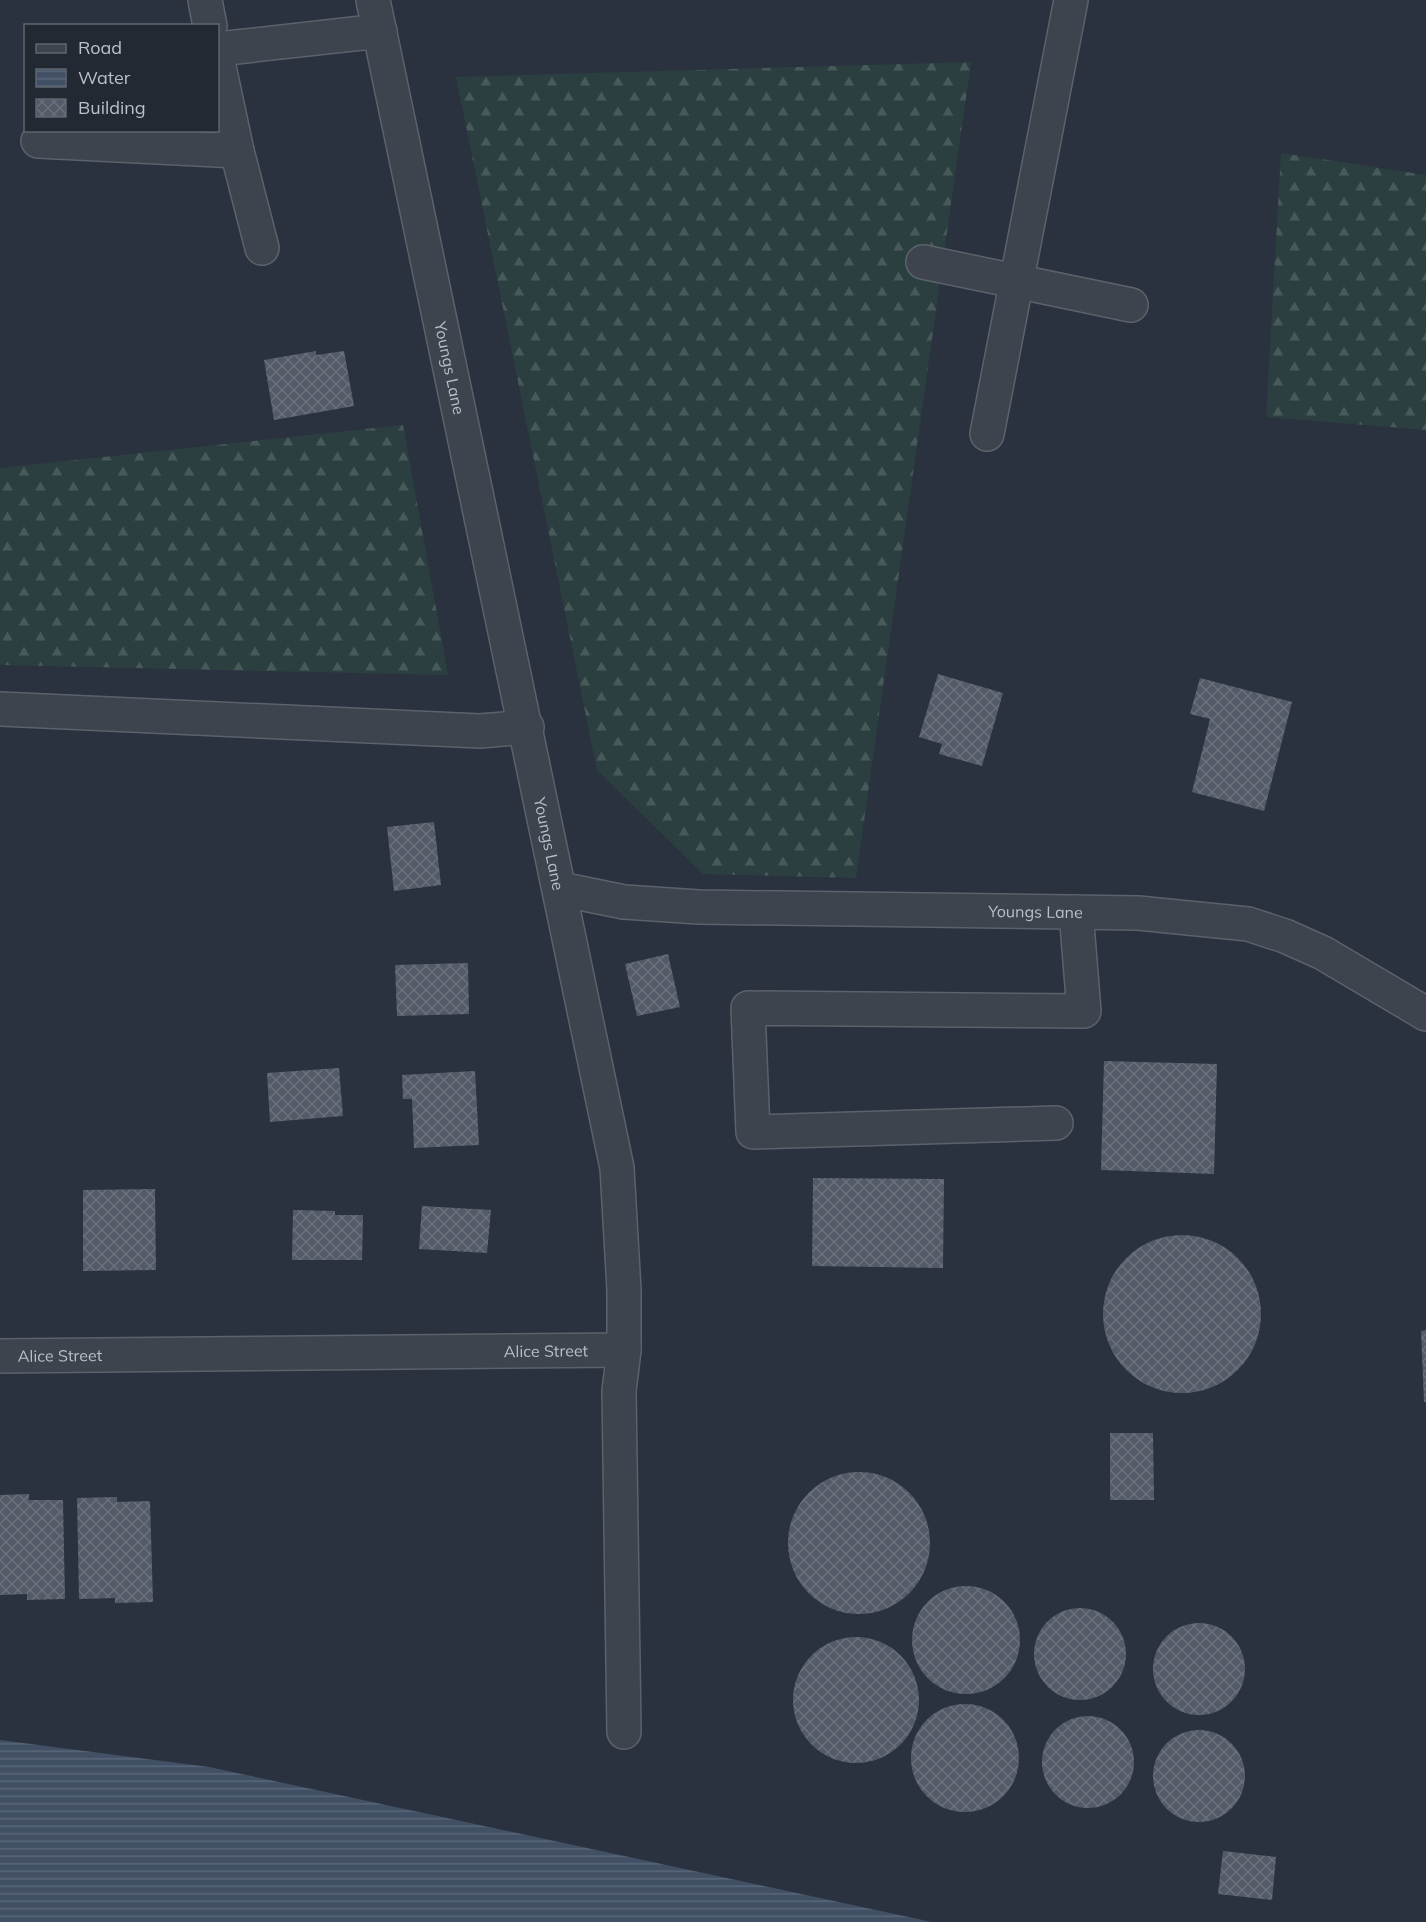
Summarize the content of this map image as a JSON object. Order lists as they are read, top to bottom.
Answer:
{
  "streets": {
    "street": ["Youngs Lane", "Alice Street"]
  },
  "legend": ["Road", "Water", "Building"]
}
